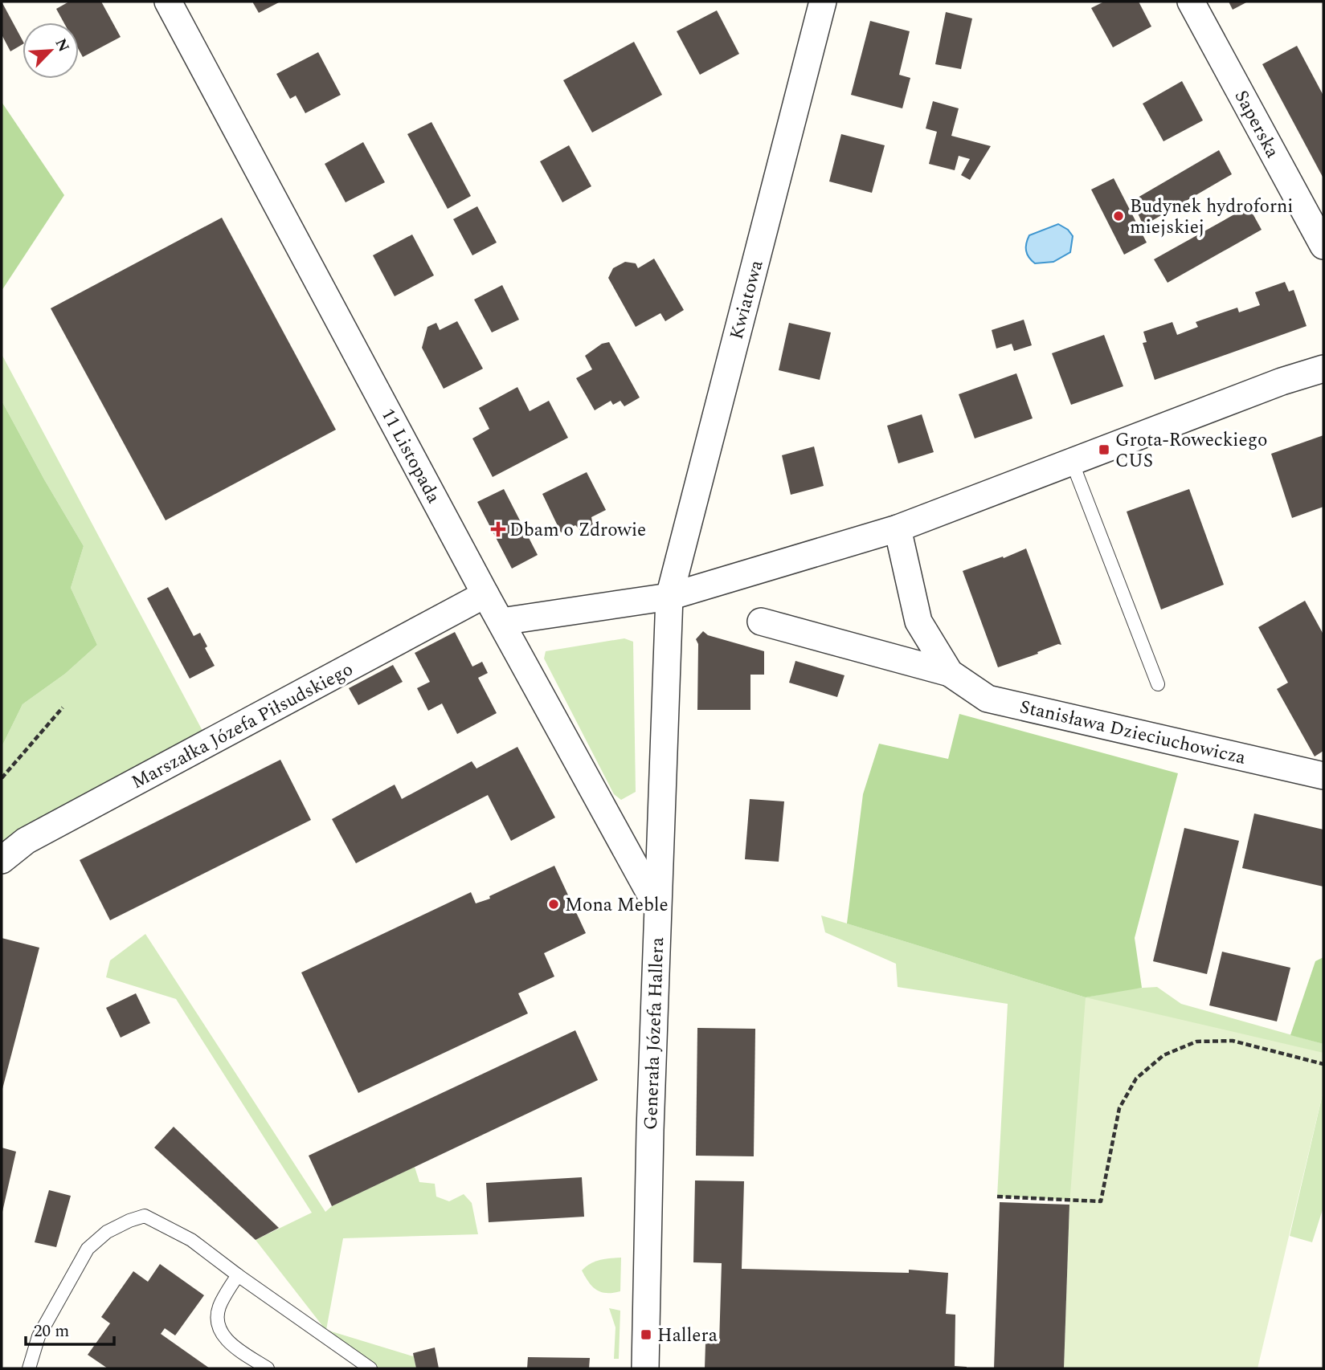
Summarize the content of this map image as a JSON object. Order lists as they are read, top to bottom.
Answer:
{
  "streets": {
    "street": [
      "Saperska",
      "Kwiatowa",
      "11 Listopada",
      "Marszałka Józefa Piłsudskiego",
      "Stanisława Dzieciuchowicza",
      "Generała Józefa Hallera"
    ]
  },
  "crossings": [
    ["Kwiatowa", "Generała Józefa Hallera"],
    ["11 Listopada", "Marszałka Józefa Piłsudskiego"],
    ["11 Listopada", "Generała Józefa Hallera"]
  ],
  "places": {
    "other": ["Budynek hydroforni miejskiej", "Mona Meble"],
    "transit": ["Grota-Roweckiego CUS", "Hallera"],
    "health": ["Dbam o Zdrowie"]
  },
  "scale_bar": "20 m",
  "north": "top right"
}
